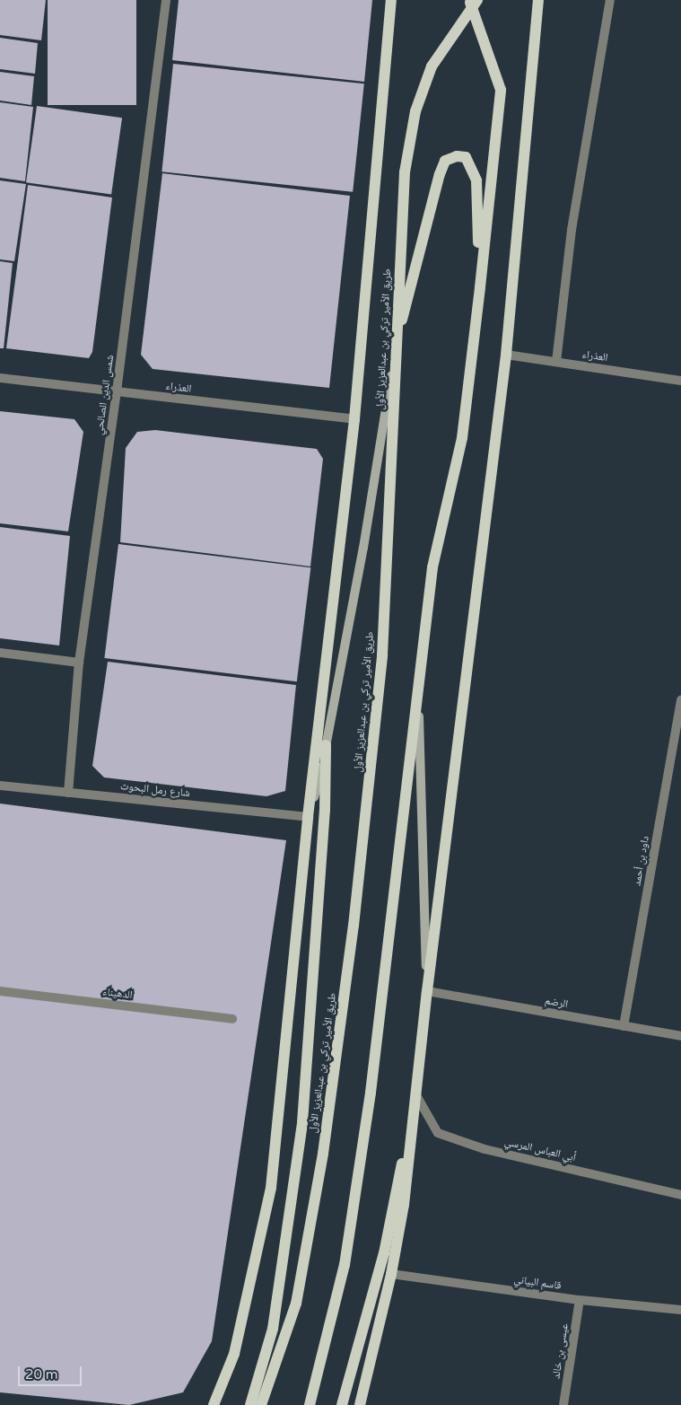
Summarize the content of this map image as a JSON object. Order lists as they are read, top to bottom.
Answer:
{
  "streets": {
    "main road": ["طريق الأمير تركي بن عبدالعزيز الأول"],
    "street": [
      "العذراء",
      "شمس الدين الصالحي",
      "شارع رمل البحوث",
      "داود بن أحمد",
      "الدهيناء",
      "الرضم",
      "أبي العباس المرسي",
      "قاسم البياني",
      "عيسى بن خالد"
    ]
  },
  "crossings": [
    ["العذراء", "شمس الدين الصالحي"],
    ["شمس الدين الصالحي", "شارع رمل البحوث"],
    ["داود بن أحمد", "الرضم"],
    ["قاسم البياني", "عيسى بن خالد"]
  ],
  "scale_bar": "20 m"
}
